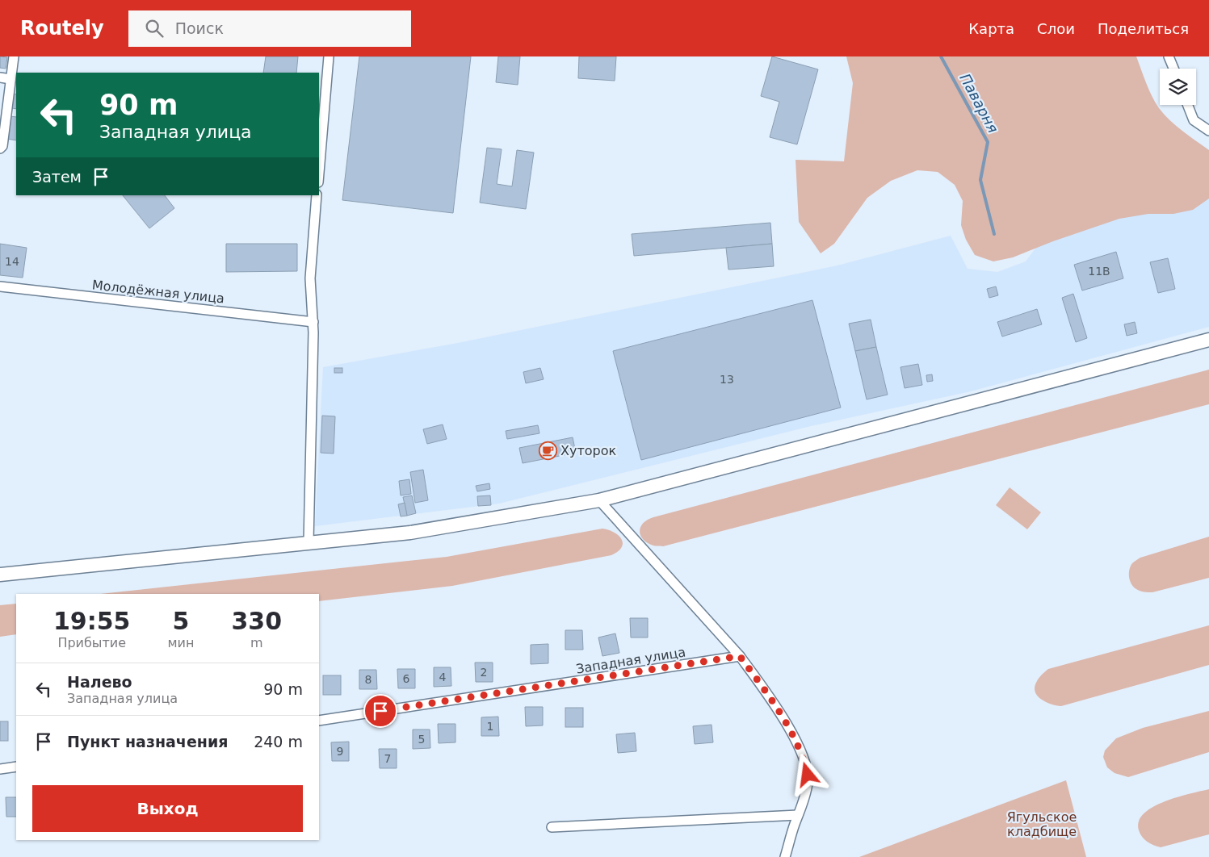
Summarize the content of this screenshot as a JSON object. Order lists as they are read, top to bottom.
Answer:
{
  "streets": {
    "street": ["Молодёжная улица", "Западная улица"]
  },
  "water": ["Паварня"],
  "parks": ["Ягульское кладбище"],
  "places": {
    "cafe": ["Хуторок"]
  },
  "house_numbers": [
    "14",
    "11В",
    "13",
    "2",
    "4",
    "6",
    "8",
    "1",
    "5",
    "9",
    "7"
  ],
  "page": {
    "header": "Routely",
    "search": "Поиск",
    "nav": ["Карта", "Слои", "Поделиться"],
    "turn": ["90 m", "Западная улица"],
    "then": "Затем",
    "eta": [
      "19:55",
      "Прибытие",
      "5",
      "мин",
      "330",
      "m"
    ],
    "list": [
      {
        "name": "Налево",
        "note": "Западная улица",
        "value": "90 m"
      },
      {
        "name": "Пункт назначения",
        "value": "240 m"
      }
    ],
    "buttons": "Выход"
  }
}
